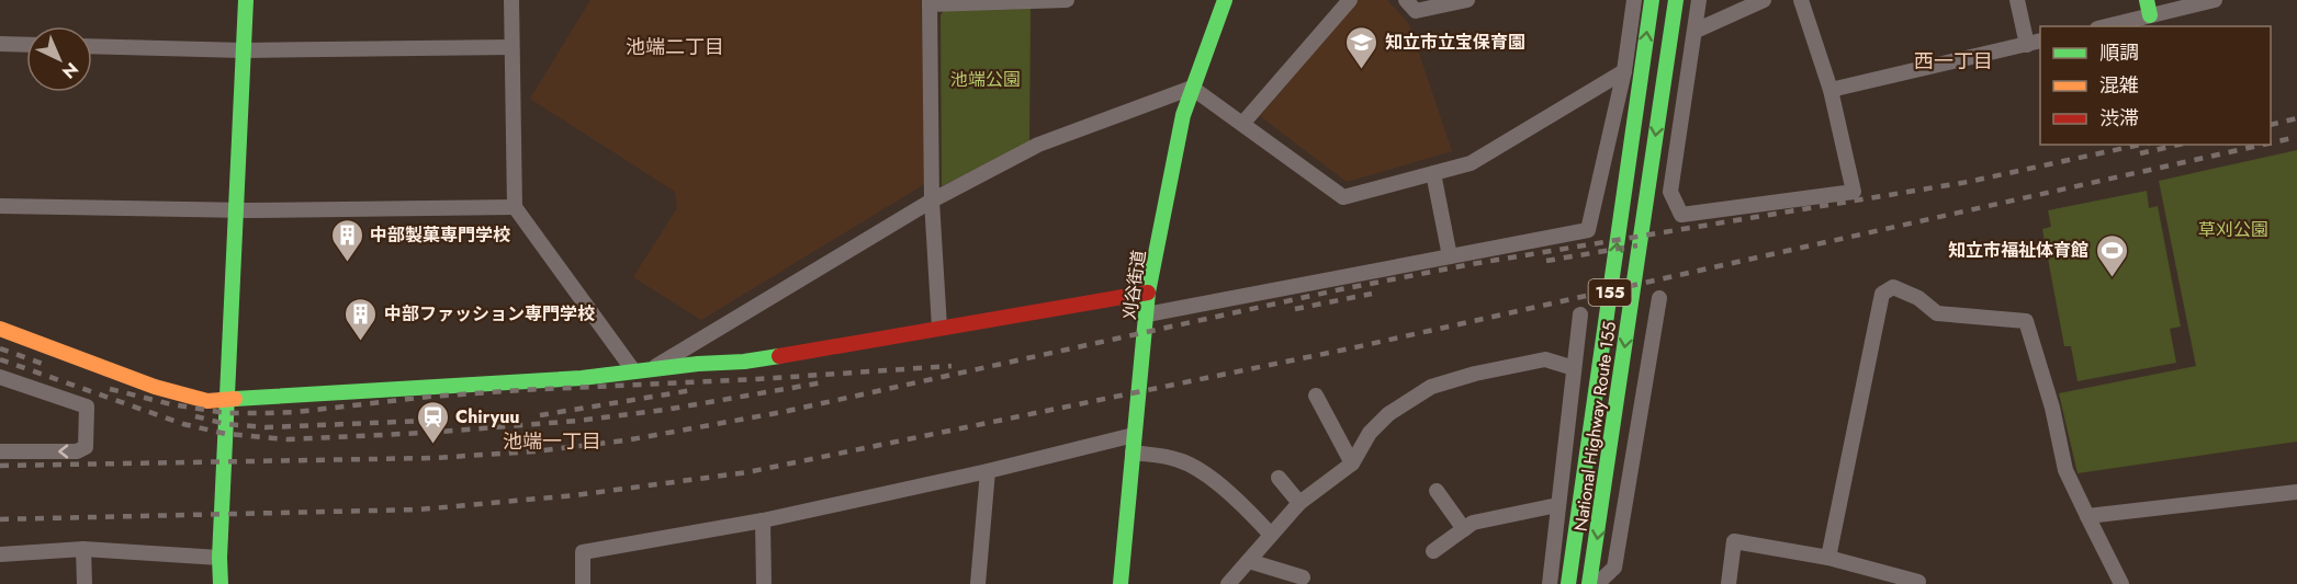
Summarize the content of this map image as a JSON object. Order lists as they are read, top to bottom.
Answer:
{
  "streets": {
    "main road": ["刈谷街道", "155", "National Highway Route 155"]
  },
  "districts": ["池端二丁目", "西一丁目", "池端一丁目"],
  "parks": ["池端公園", "草刈公園"],
  "places": {
    "school or university": ["知立市立宝保育園"],
    "building": ["中部製菓専門学校", "中部ファッション専門学校"],
    "sports": ["知立市福祉体育館"],
    "station": ["Chiryuu"]
  },
  "legend": ["順調", "混雑", "渋滞"],
  "north": "bottom right"
}
